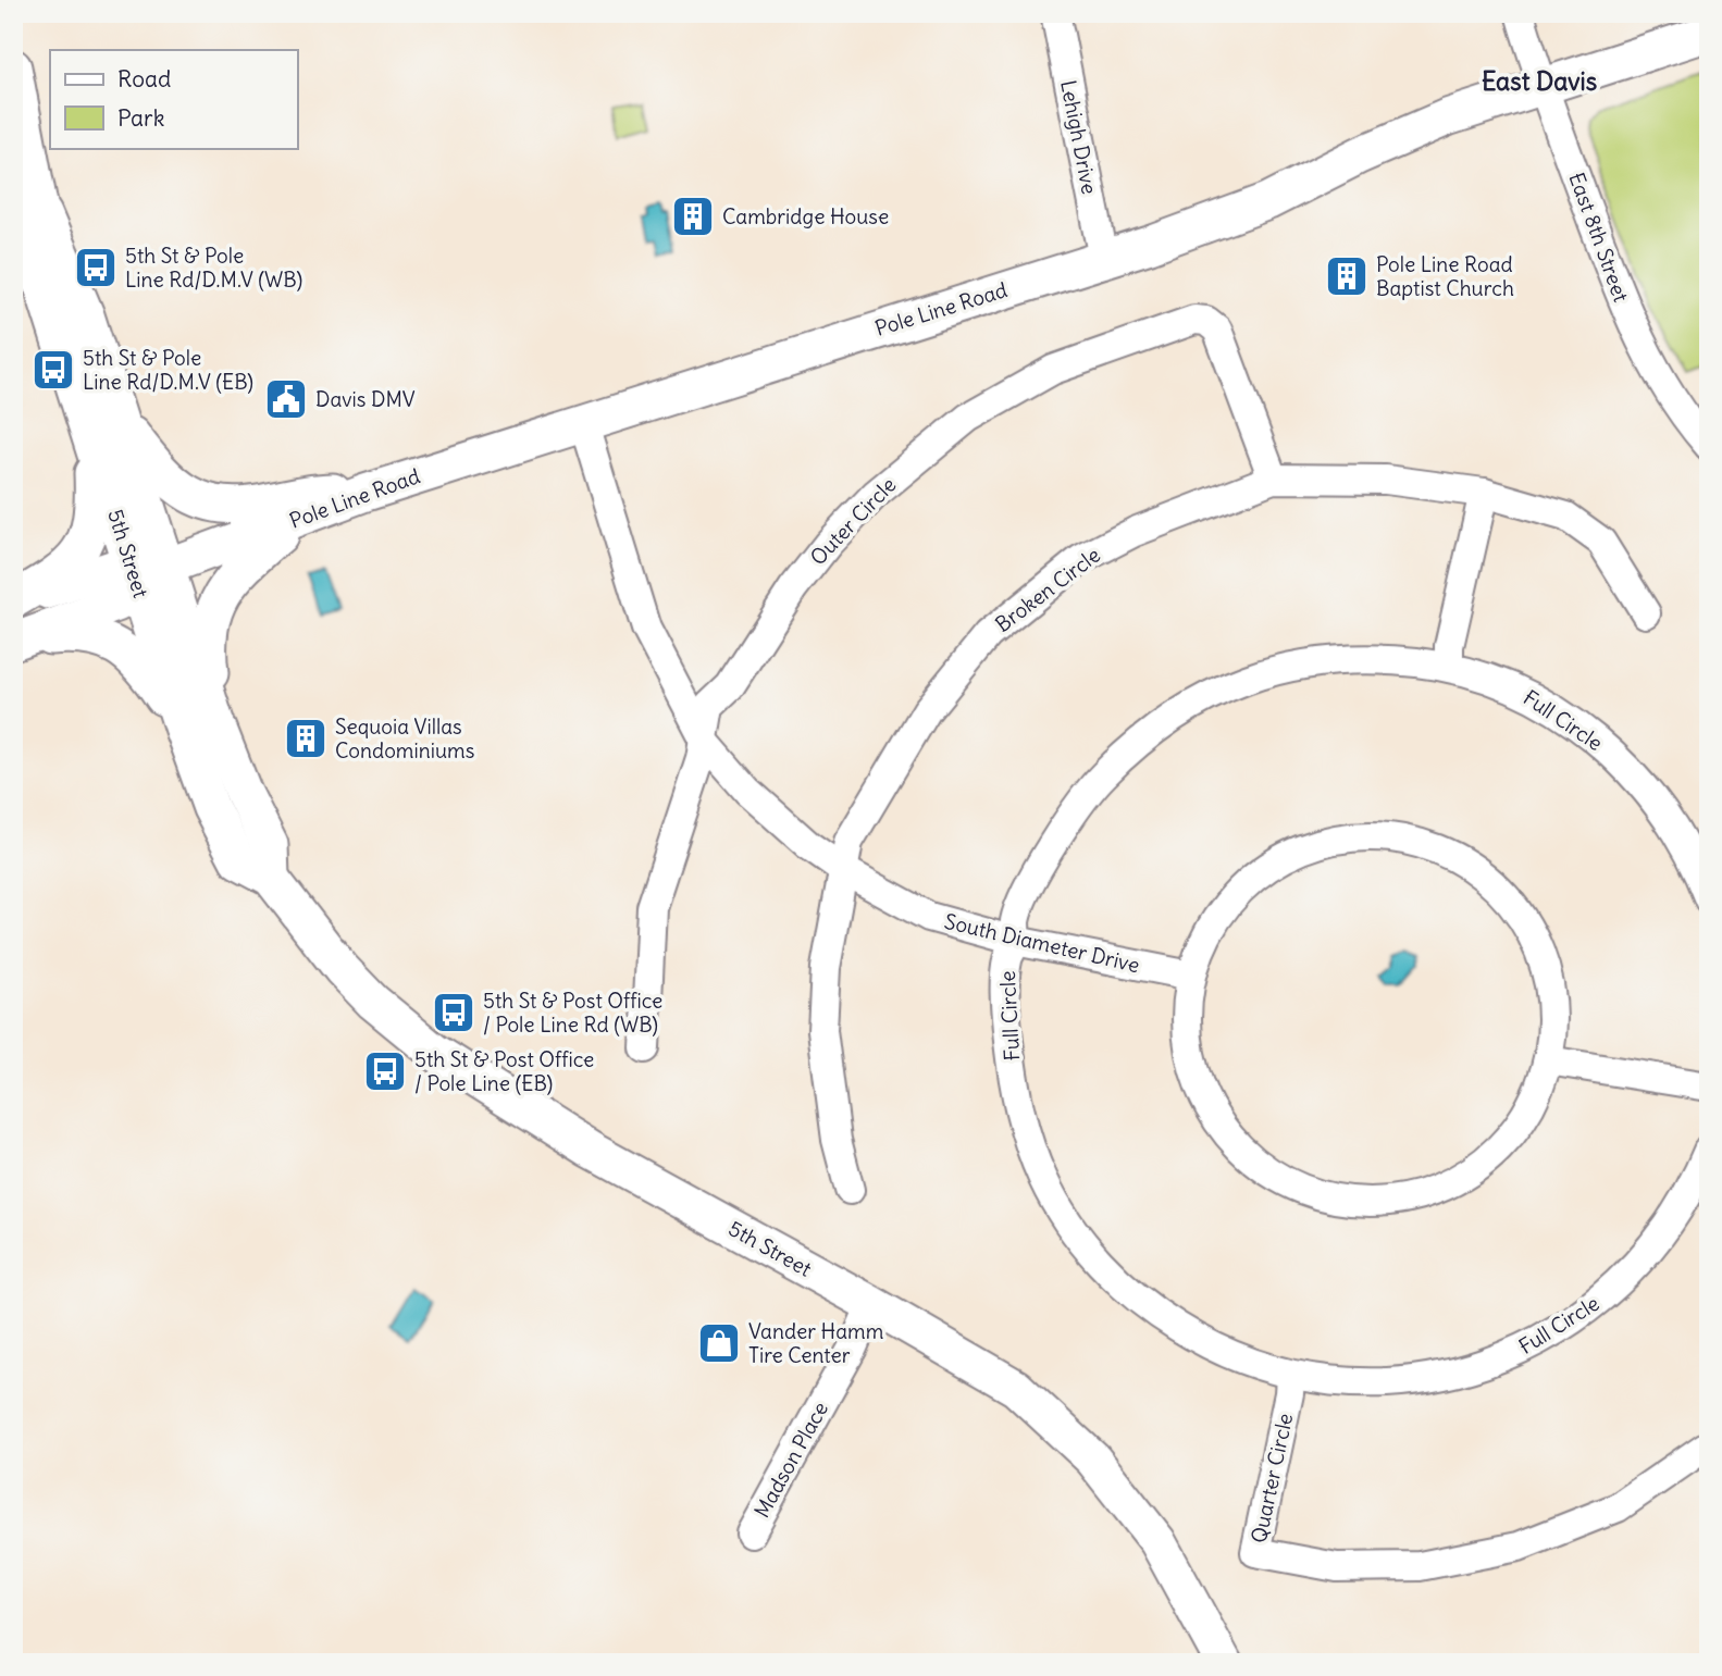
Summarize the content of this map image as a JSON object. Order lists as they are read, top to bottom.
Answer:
{
  "streets": {
    "main road": ["Pole Line Road", "5th Street"],
    "street": [
      "Lehigh Drive",
      "East 8th Street",
      "Outer Circle",
      "Broken Circle",
      "Full Circle",
      "South Diameter Drive",
      "Madson Place",
      "Quarter Circle"
    ]
  },
  "crossings": [
    ["Lehigh Drive", "Pole Line Road"],
    ["East 8th Street", "Pole Line Road"],
    ["Pole Line Road", "5th Street"],
    ["Pole Line Road", "South Diameter Drive"],
    ["Outer Circle", "Broken Circle"],
    ["Outer Circle", "South Diameter Drive"],
    ["5th Street", "Madson Place"],
    ["Broken Circle", "South Diameter Drive"],
    ["Full Circle", "South Diameter Drive"],
    ["Full Circle", "Quarter Circle"]
  ],
  "districts": ["East Davis"],
  "places": {
    "building": ["Cambridge House", "Pole Line Road Baptist Church", "Sequoia Villas Condominiums"],
    "bus stop": [
      "5th St & Pole Line Rd/D.M.V (WB)",
      "5th St & Pole Line Rd/D.M.V (EB)",
      "5th St & Post Office / Pole Line Rd (WB)",
      "5th St & Post Office / Pole Line (EB)"
    ],
    "public building": ["Davis DMV"],
    "shop": ["Vander Hamm Tire Center"]
  },
  "legend": ["Road", "Park"]
}
